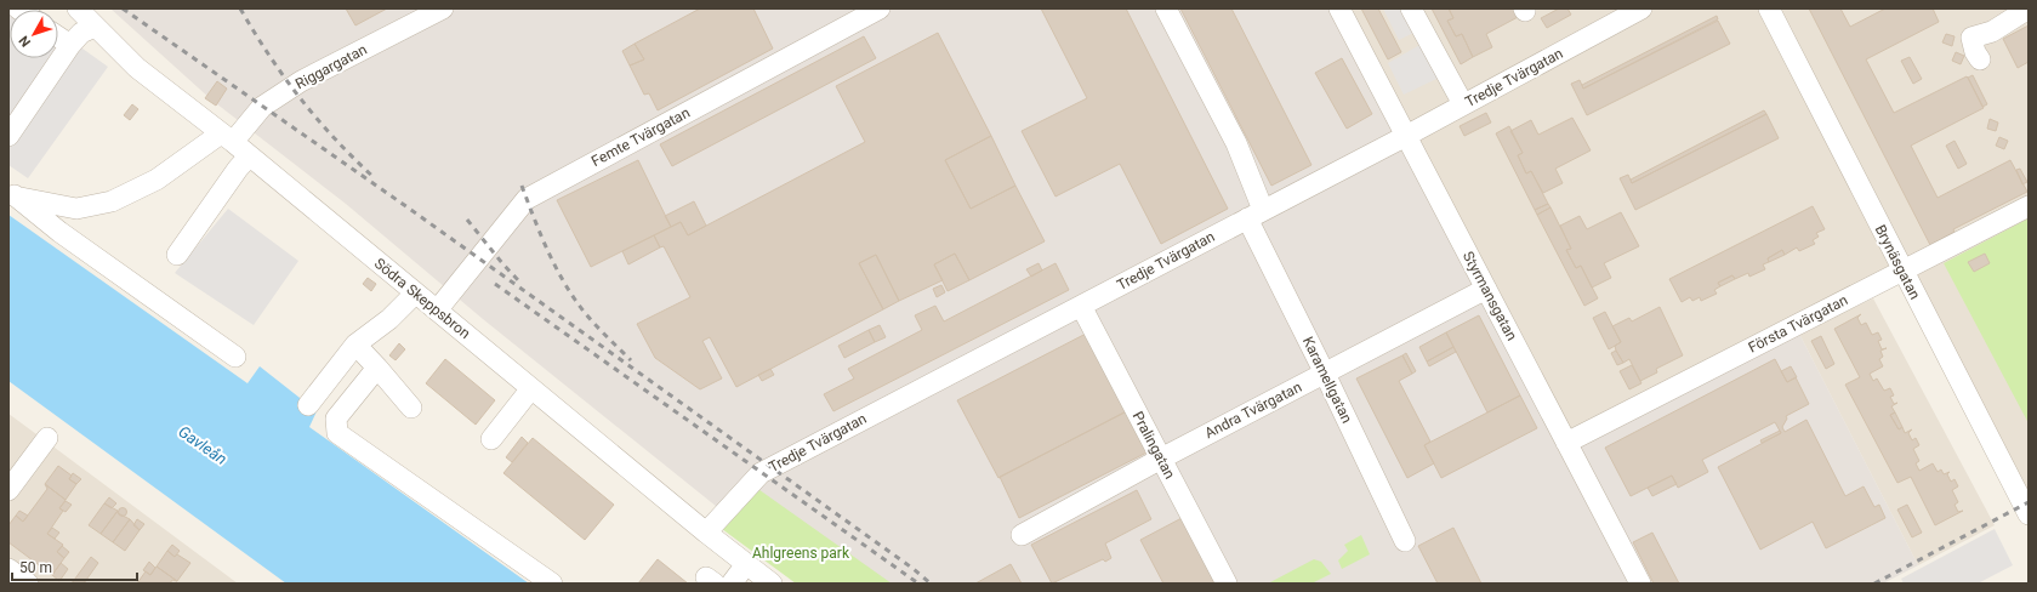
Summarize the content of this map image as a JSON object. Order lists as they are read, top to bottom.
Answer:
{
  "streets": {
    "street": [
      "Riggargatan",
      "Tredje Tvärgatan",
      "Femte Tvärgatan",
      "Brynäsgatan",
      "Styrmansgatan",
      "Södra Skeppsbron",
      "Första Tvärgatan",
      "Karamellgatan",
      "Andra Tvärgatan",
      "Pralingatan"
    ]
  },
  "crossings": [
    ["Riggargatan", "Södra Skeppsbron"],
    ["Tredje Tvärgatan", "Styrmansgatan"],
    ["Tredje Tvärgatan", "Södra Skeppsbron"],
    ["Tredje Tvärgatan", "Karamellgatan"],
    ["Tredje Tvärgatan", "Pralingatan"],
    ["Femte Tvärgatan", "Södra Skeppsbron"],
    ["Brynäsgatan", "Första Tvärgatan"],
    ["Styrmansgatan", "Första Tvärgatan"],
    ["Styrmansgatan", "Andra Tvärgatan"],
    ["Karamellgatan", "Andra Tvärgatan"],
    ["Andra Tvärgatan", "Pralingatan"]
  ],
  "water": ["Gavleån"],
  "parks": ["Ahlgreens park"],
  "scale_bar": "50 m",
  "north": "bottom left"
}
